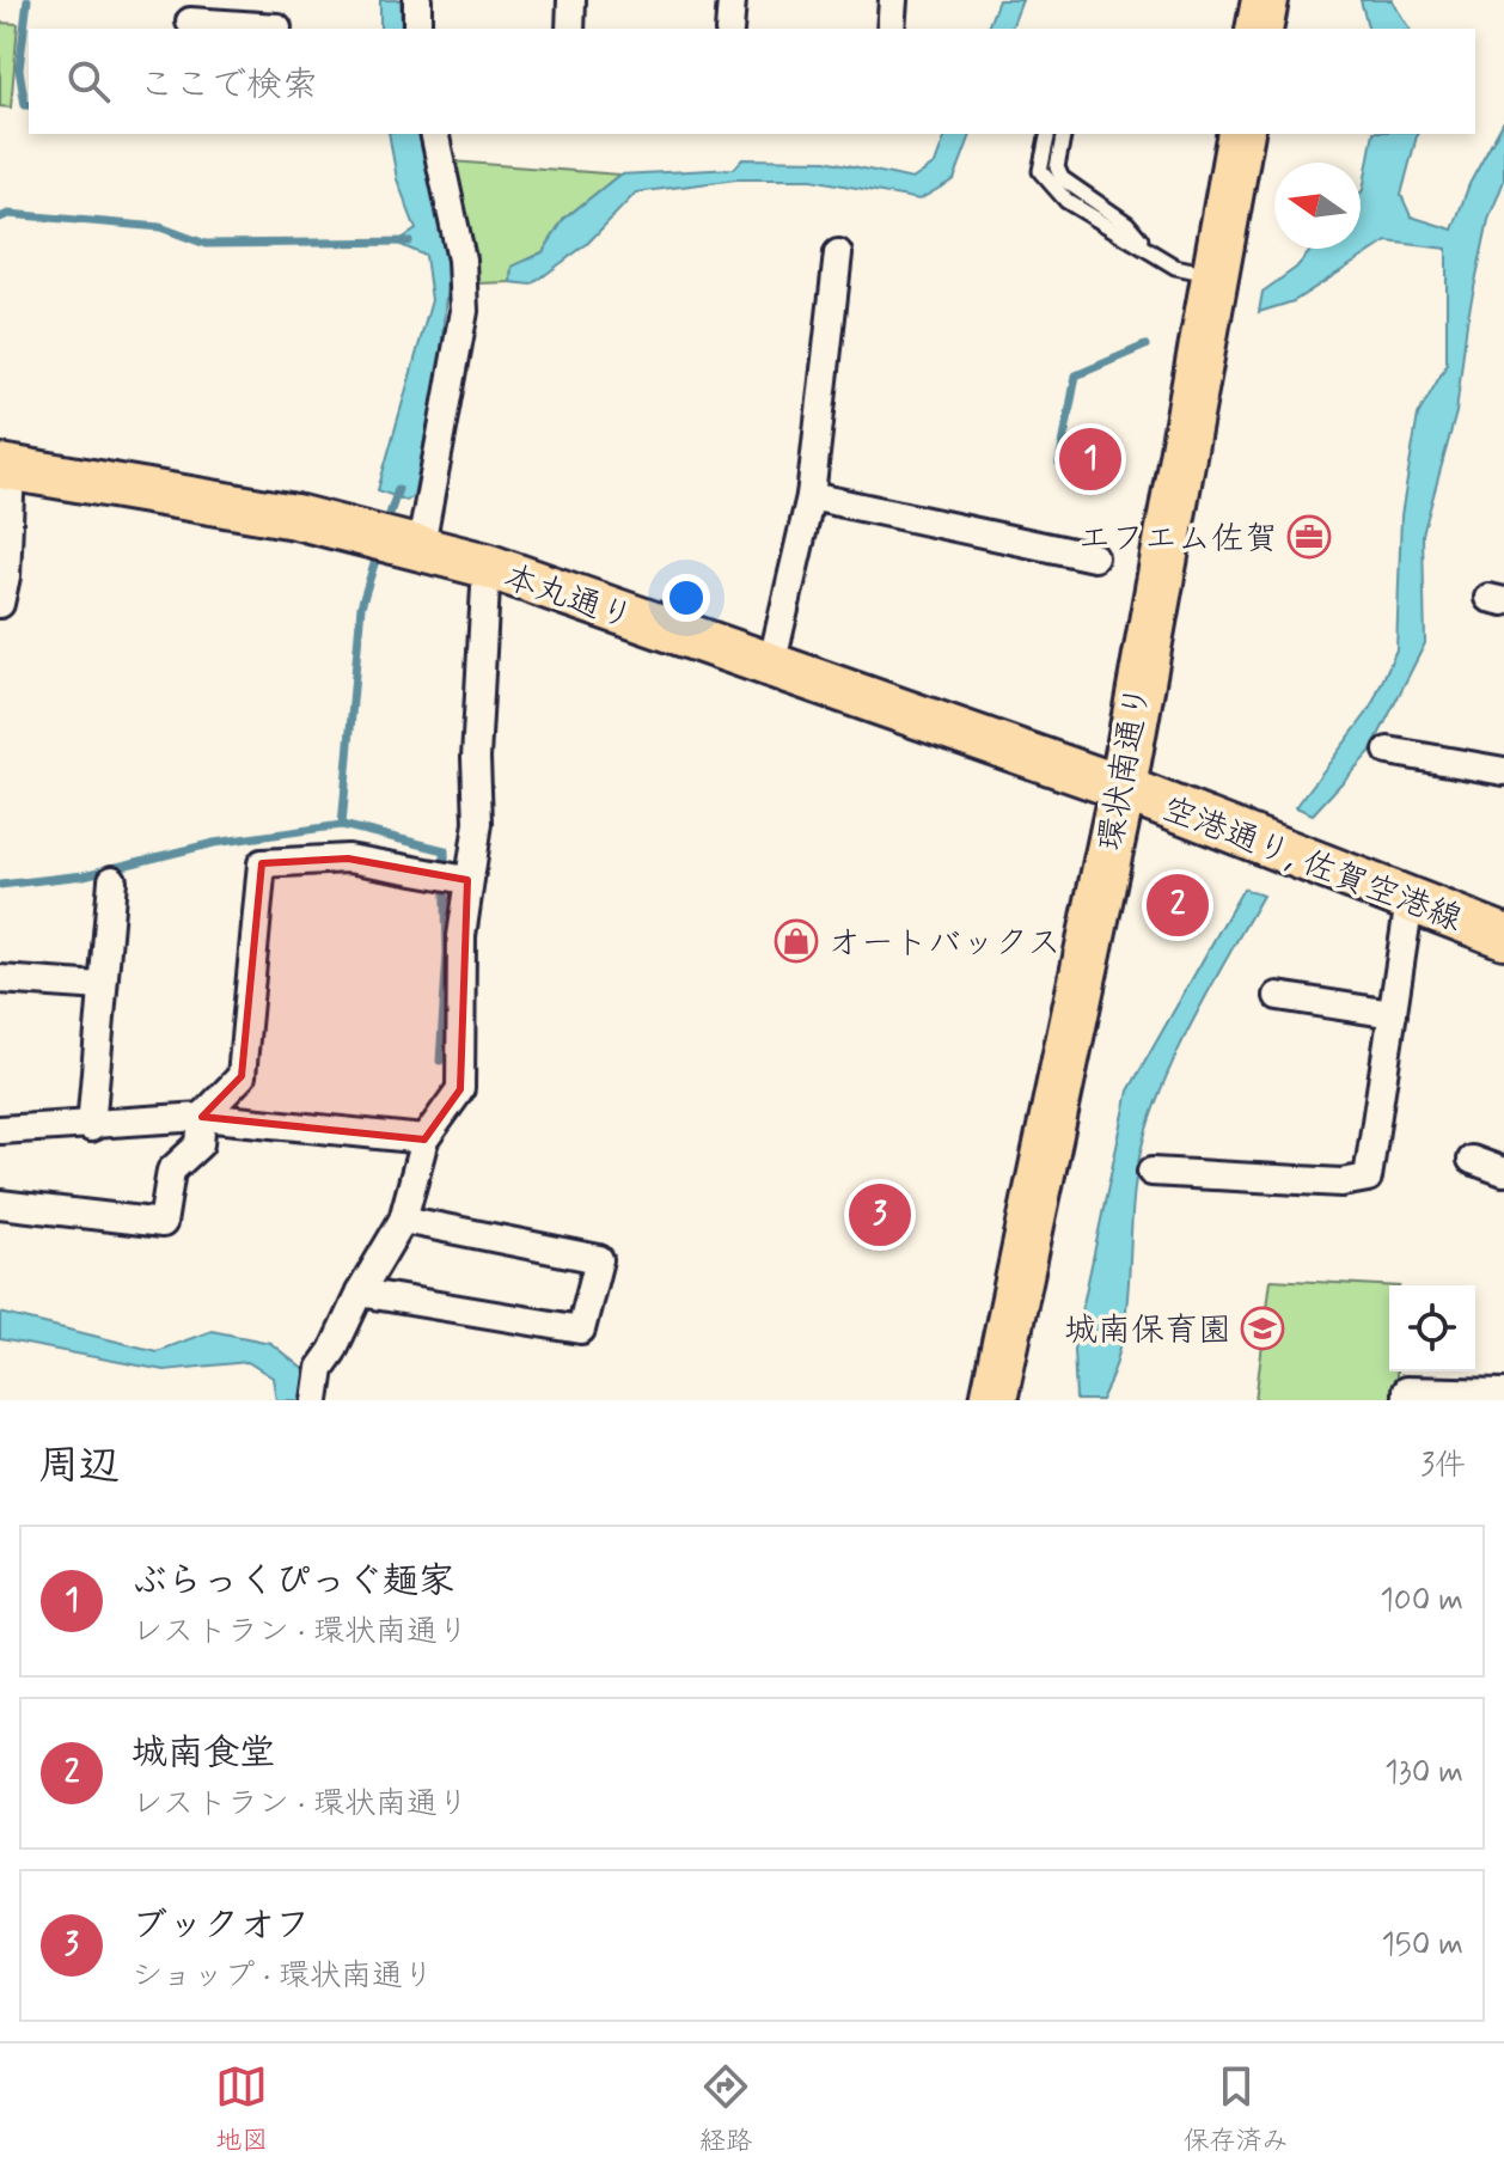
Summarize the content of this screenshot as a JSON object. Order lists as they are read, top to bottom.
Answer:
{
  "streets": {
    "highway": ["環状南通り"],
    "main road": ["本丸通り", "空港通り, 佐賀空港線"]
  },
  "crossings": [
    ["本丸通り", "環状南通り"],
    ["本丸通り", "空港通り, 佐賀空港線"],
    ["環状南通り", "空港通り, 佐賀空港線"]
  ],
  "places": {
    "office": ["エフエム佐賀"],
    "shop": ["オートバックス"],
    "school or university": ["城南保育園"]
  },
  "north": "left",
  "page": {
    "search": "ここで検索",
    "pins": ["1", "2", "3"],
    "heading": ["周辺", "3件"],
    "list": [
      {
        "mark": "1",
        "name": "ぶらっくぴっぐ麺家",
        "note": "レストラン · 環状南通り",
        "value": "100 m"
      },
      {
        "mark": "2",
        "name": "城南食堂",
        "note": "レストラン · 環状南通り",
        "value": "130 m"
      },
      {
        "mark": "3",
        "name": "ブックオフ",
        "note": "ショップ · 環状南通り",
        "value": "150 m"
      }
    ],
    "nav": ["地図", "経路", "保存済み"]
  }
}
